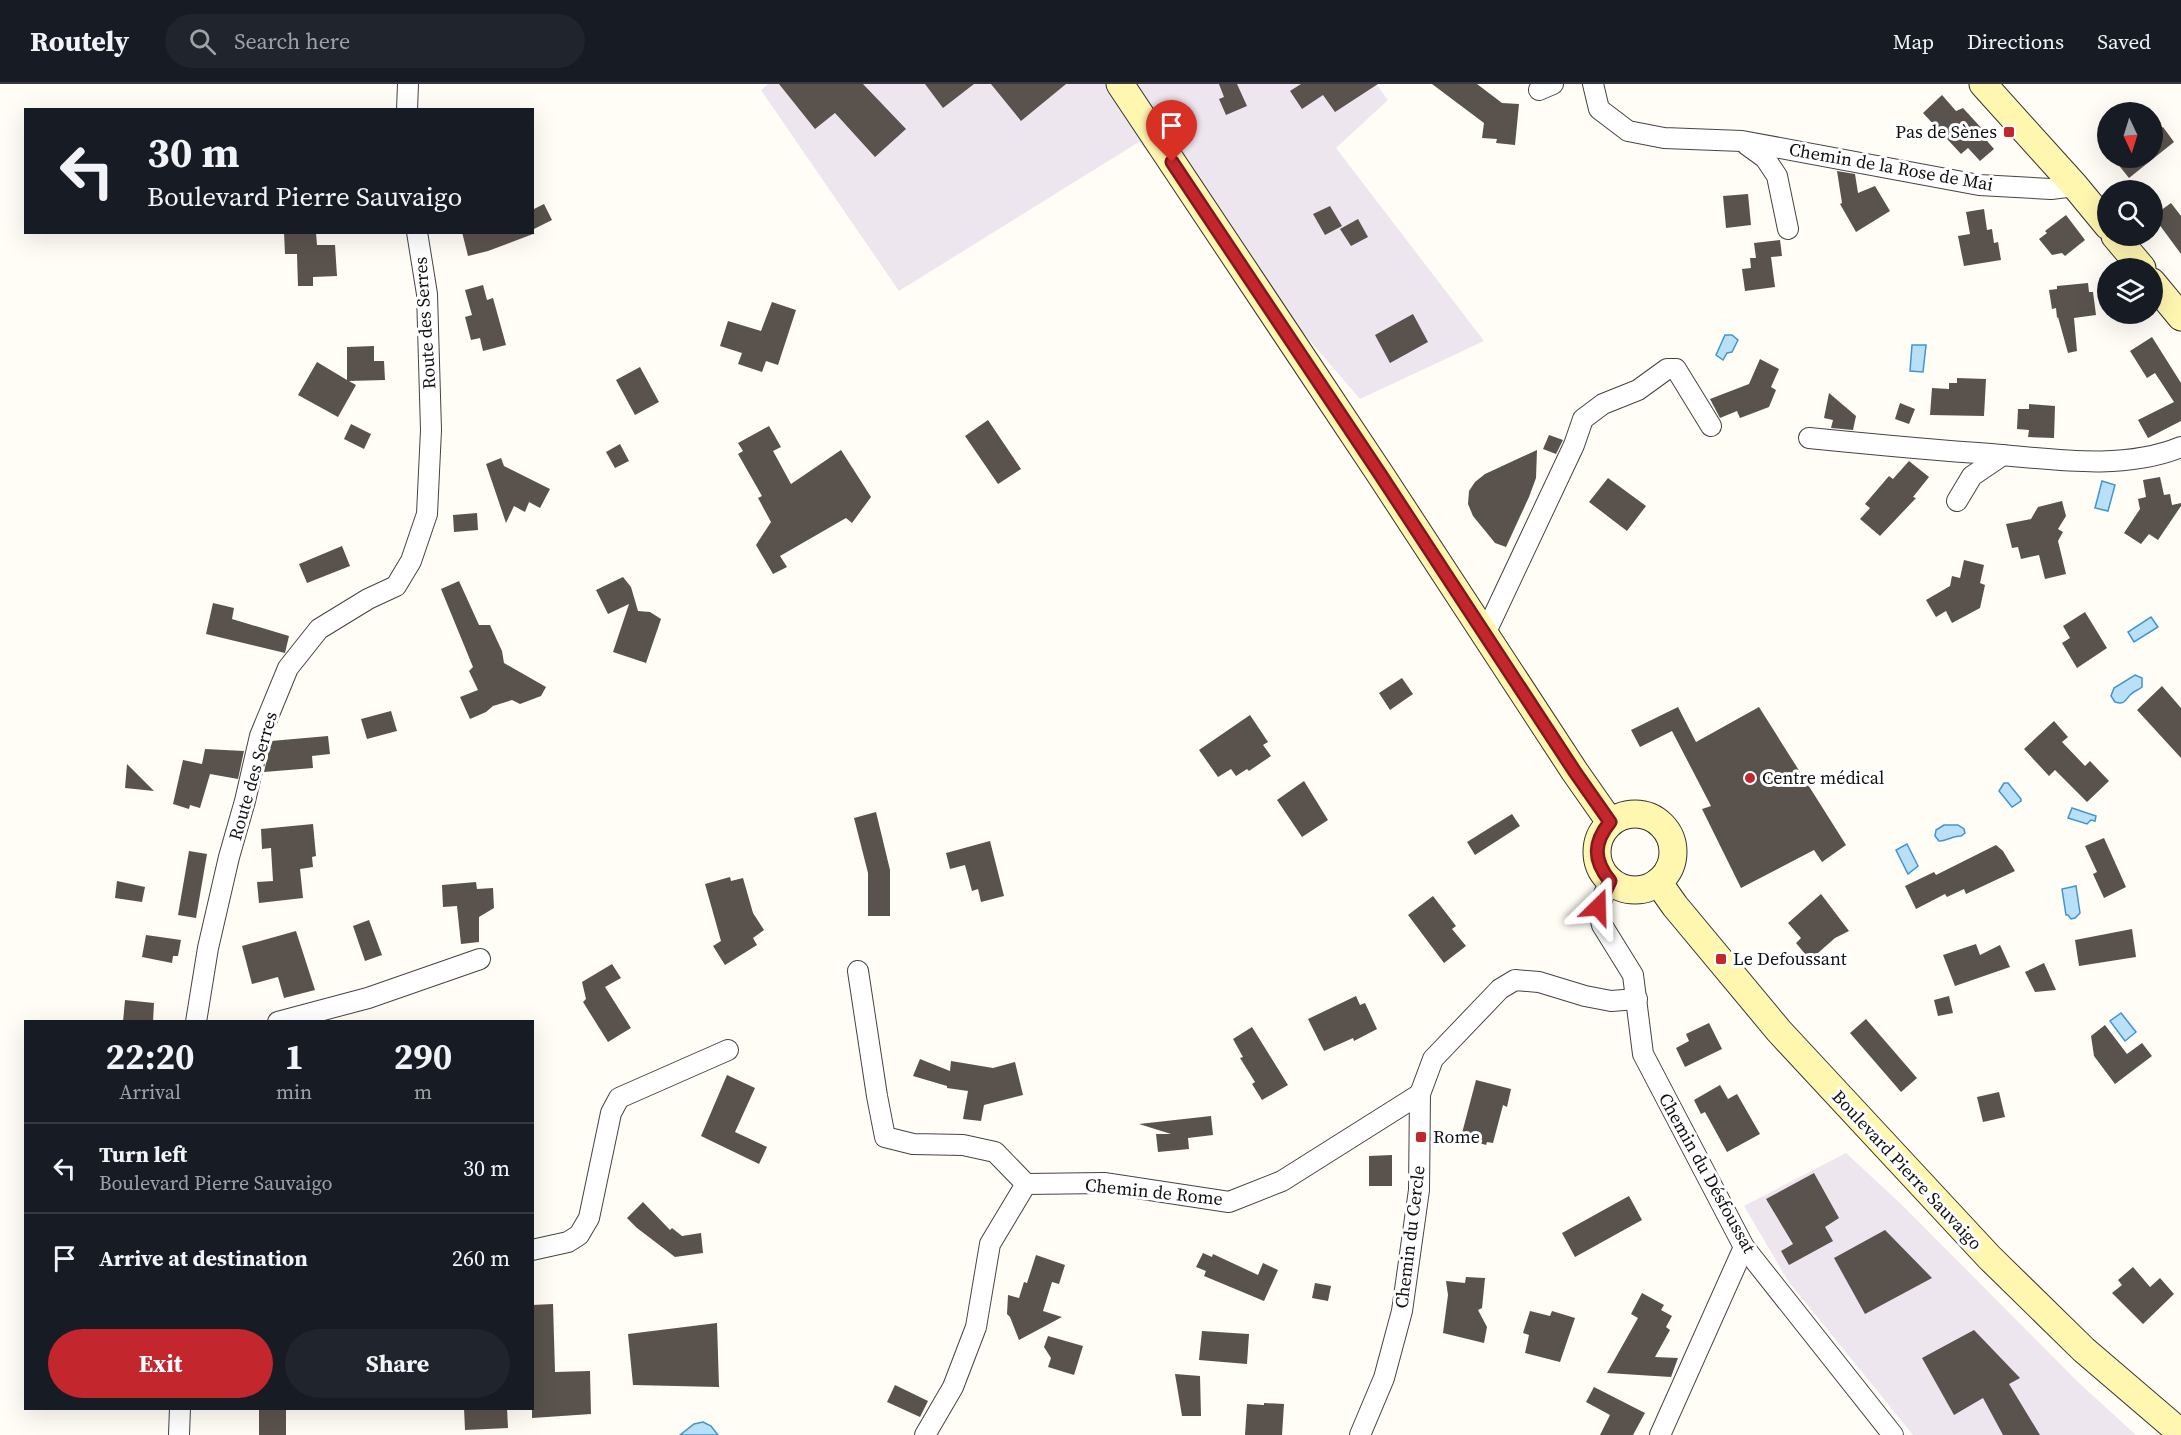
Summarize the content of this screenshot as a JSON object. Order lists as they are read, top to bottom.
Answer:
{
  "streets": {
    "main road": ["Boulevard Pierre Sauvaigo"],
    "street": [
      "Chemin de la Rose de Mai",
      "Route des Serres",
      "Chemin du Désfoussat",
      "Chemin de Rome",
      "Chemin du Cercle"
    ]
  },
  "crossings": [
    ["Boulevard Pierre Sauvaigo", "Chemin du Désfoussat"],
    ["Chemin du Désfoussat", "Chemin du Cercle"],
    ["Chemin de Rome", "Chemin du Cercle"]
  ],
  "places": {
    "transit": ["Pas de Sènes", "Le Defoussant", "Rome"],
    "other": ["Centre médical"]
  },
  "north": "bottom",
  "page": {
    "header": "Routely",
    "search": "Search here",
    "nav": ["Map", "Directions", "Saved"],
    "turn": ["30 m", "Boulevard Pierre Sauvaigo"],
    "eta": [
      "22:20",
      "Arrival",
      "1",
      "min",
      "290",
      "m"
    ],
    "list": [
      {
        "name": "Turn left",
        "note": "Boulevard Pierre Sauvaigo",
        "value": "30 m"
      },
      {
        "name": "Arrive at destination",
        "value": "260 m"
      }
    ],
    "buttons": ["Exit", "Share"]
  }
}
